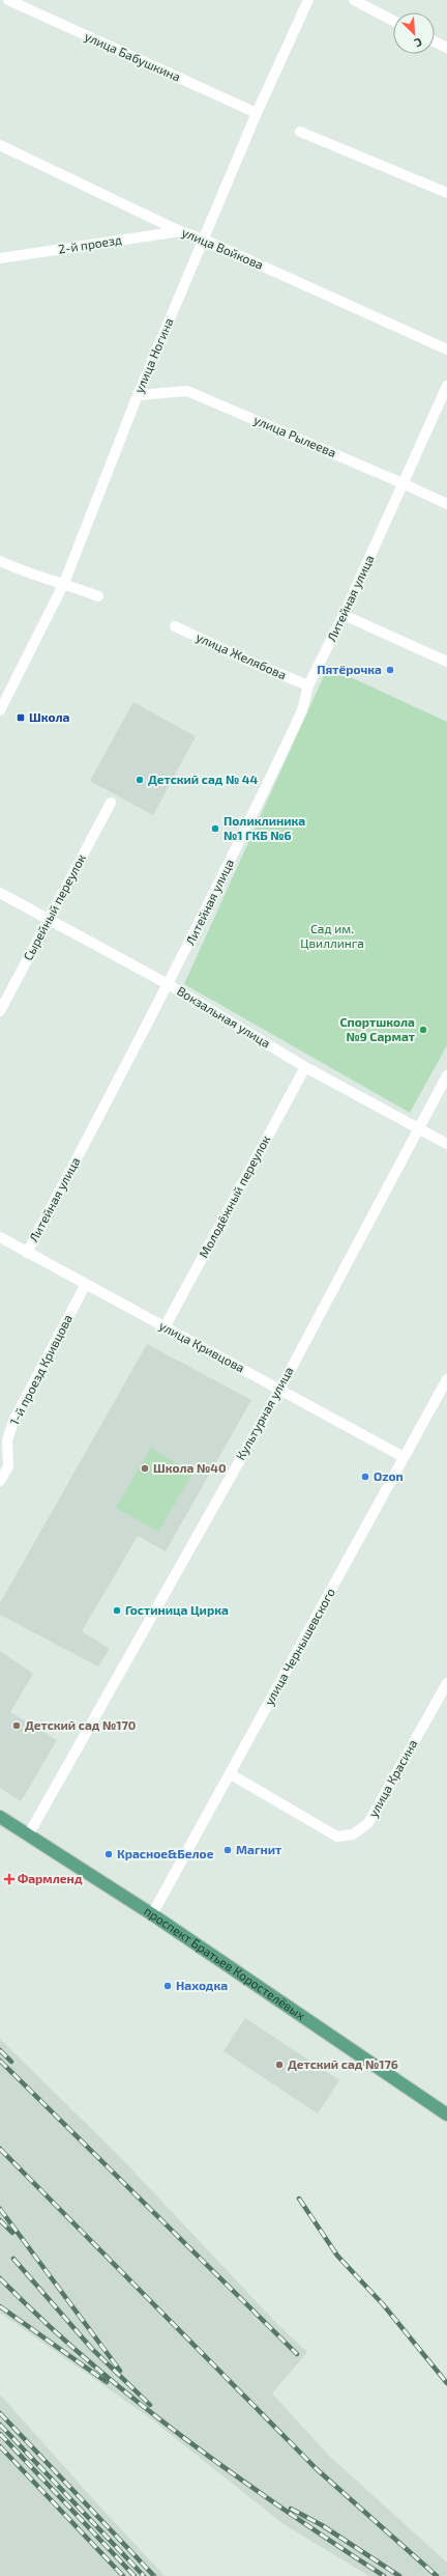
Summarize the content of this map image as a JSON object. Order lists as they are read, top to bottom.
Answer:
{
  "streets": {
    "main road": ["проспект Братьев Коростелёвых"],
    "street": [
      "улица Бабушкина",
      "2-й проезд",
      "улица Войкова",
      "улица Ногина",
      "улица Рылеева",
      "Литейная улица",
      "улица Желябова",
      "Сырейный переулок",
      "Вокзальная улица",
      "Молодёжный переулок",
      "улица Кривцова",
      "1-й проезд Кривцова",
      "Культурная улица",
      "улица Чернышевского",
      "улица Красина"
    ]
  },
  "crossings": [
    ["улица Бабушкина", "улица Ногина"],
    ["2-й проезд", "улица Войкова"],
    ["улица Войкова", "улица Ногина"],
    ["улица Ногина", "улица Рылеева"],
    ["улица Рылеева", "Литейная улица"],
    ["Литейная улица", "улица Желябова"],
    ["Литейная улица", "Вокзальная улица"],
    ["Литейная улица", "улица Кривцова"],
    ["Сырейный переулок", "Вокзальная улица"],
    ["Вокзальная улица", "Молодёжный переулок"],
    ["Вокзальная улица", "Культурная улица"],
    ["Молодёжный переулок", "улица Кривцова"],
    ["улица Кривцова", "1-й проезд Кривцова"],
    ["улица Кривцова", "Культурная улица"],
    ["улица Кривцова", "улица Чернышевского"],
    ["Культурная улица", "проспект Братьев Коростелёвых"],
    ["улица Чернышевского", "улица Красина"],
    ["улица Чернышевского", "проспект Братьев Коростелёвых"]
  ],
  "parks": ["Сад им. Цвиллинга"],
  "places": {
    "other": [
      "Пятёрочка",
      "Детский сад № 44",
      "Поликлиника №1 ГКБ №6",
      "Спортшкола №9 Сармат",
      "Школа №40",
      "Ozon",
      "Гостиница Цирка",
      "Детский сад №170",
      "Магнит",
      "Красное&Белое",
      "Находка",
      "Детский сад №176"
    ],
    "transit": ["Школа"],
    "health": ["Фармленд"]
  },
  "north": "bottom right"
}
